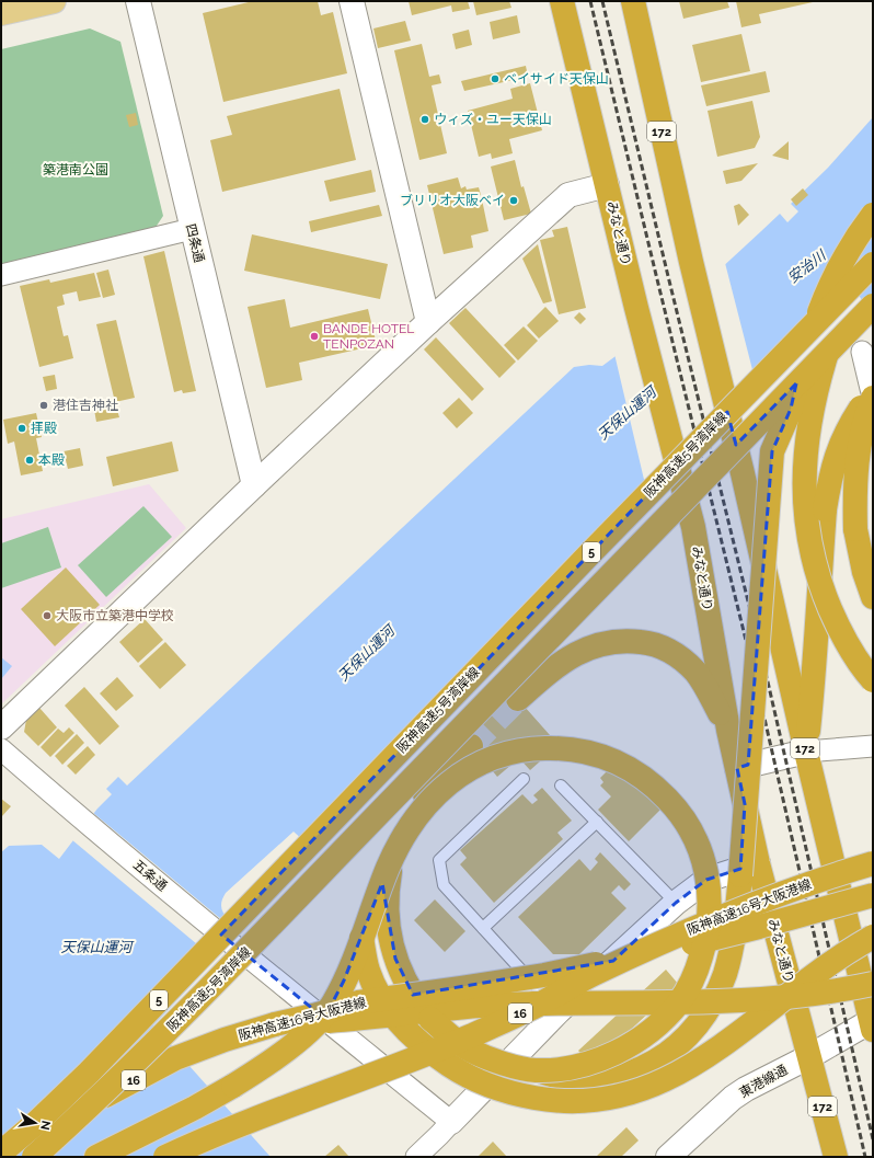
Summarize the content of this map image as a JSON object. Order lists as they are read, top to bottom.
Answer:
{
  "streets": {
    "highway": [
      "172",
      "みなと通り",
      "阪神高速5号湾岸線",
      "5",
      "阪神高速16号大阪港線",
      "16"
    ],
    "street": ["四条通", "五条通", "東港線通"]
  },
  "crossings": [
    ["172", "東港線通"],
    ["みなと通り", "東港線通"]
  ],
  "water": ["安治川", "天保山運河"],
  "parks": ["築港南公園"],
  "places": [
    "ベイサイド天保山",
    "ウィズ・ユー天保山",
    "ブリリオ大阪ベイ",
    "BANDE HOTEL TENPOZAN",
    "港住吉神社",
    "拝殿",
    "本殿",
    "大阪市立築港中学校"
  ],
  "north": "right"
}
